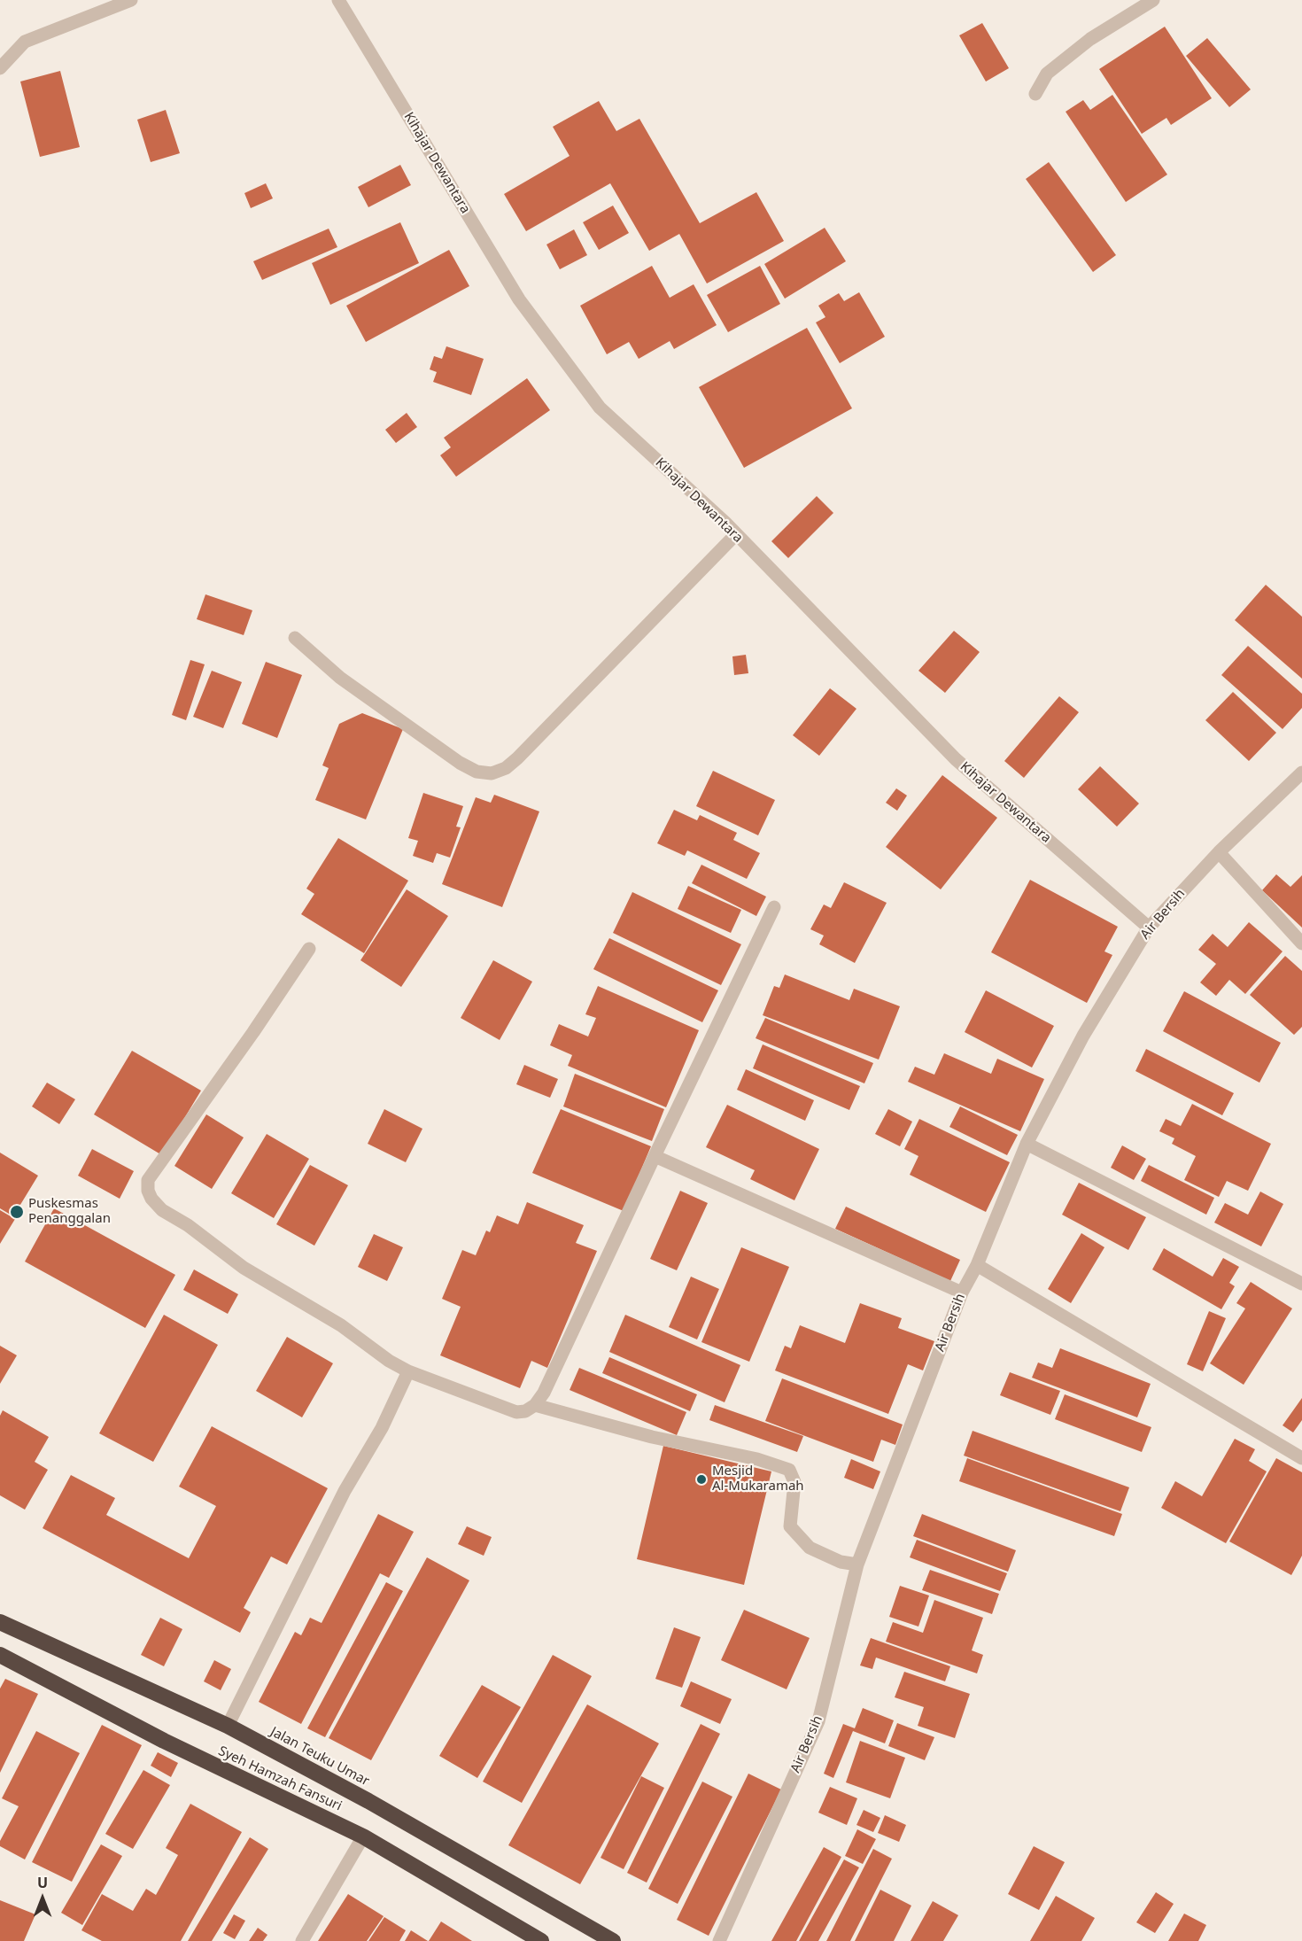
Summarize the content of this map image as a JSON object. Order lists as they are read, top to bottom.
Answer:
{
  "streets": {
    "highway": ["Jalan Teuku Umar", "Syeh Hamzah Fansuri"],
    "street": ["Kihajar Dewantara", "Air Bersih"]
  },
  "crossings": [
    ["Kihajar Dewantara", "Air Bersih"]
  ],
  "places": ["Puskesmas Penanggalan", "Mesjid Al-Mukaramah"],
  "north": "top"
}
